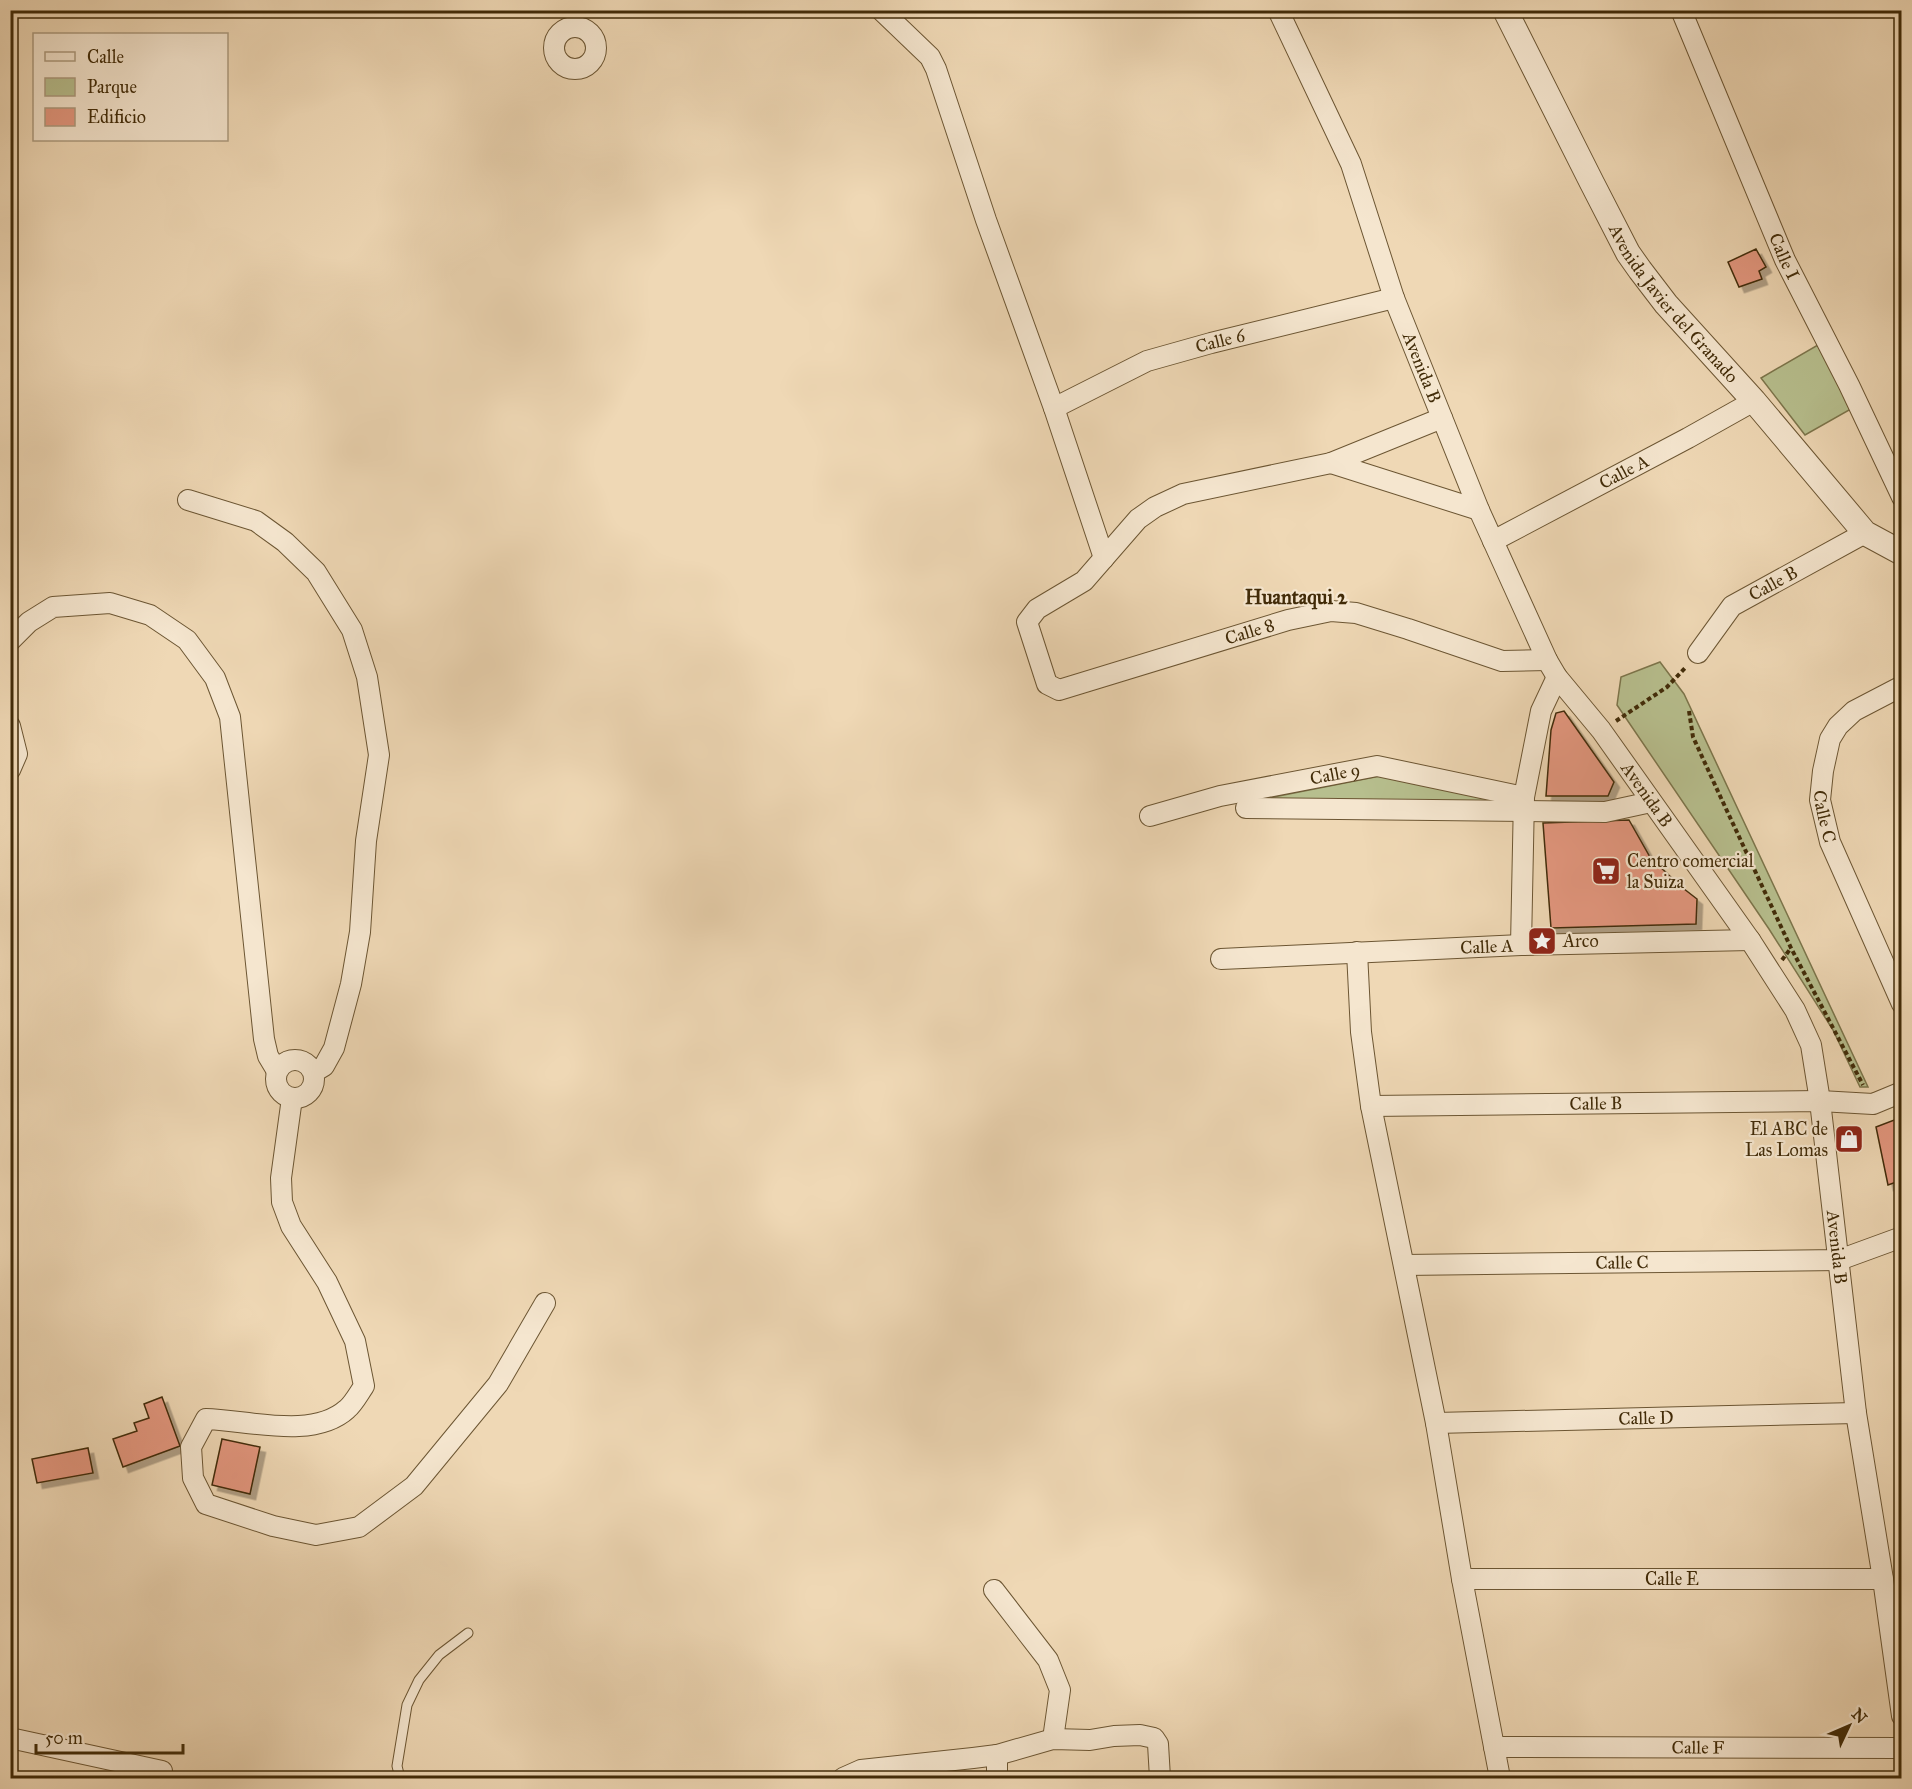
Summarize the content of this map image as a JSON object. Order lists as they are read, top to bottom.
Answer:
{
  "streets": {
    "street": [
      "Calle I",
      "Avenida Javier del Granado",
      "Calle 6",
      "Avenida B",
      "Calle A",
      "Calle B",
      "Calle 8",
      "Calle 9",
      "Calle C",
      "Calle D",
      "Calle E",
      "Calle F"
    ]
  },
  "crossings": [
    ["Avenida Javier del Granado", "Calle A"],
    ["Avenida Javier del Granado", "Calle B"],
    ["Calle 6", "Avenida B"],
    ["Avenida B", "Calle A"],
    ["Avenida B", "Calle B"],
    ["Avenida B", "Calle 8"],
    ["Avenida B", "Calle C"],
    ["Avenida B", "Calle D"],
    ["Avenida B", "Calle E"]
  ],
  "districts": ["Huantaqui 2"],
  "places": {
    "supermarket": ["Centro comercial la Suiza"],
    "place": ["Arco"],
    "shop": ["El ABC de Las Lomas"]
  },
  "legend": ["Calle", "Parque", "Edificio"],
  "scale_bar": "50 m",
  "north": "top right"
}
